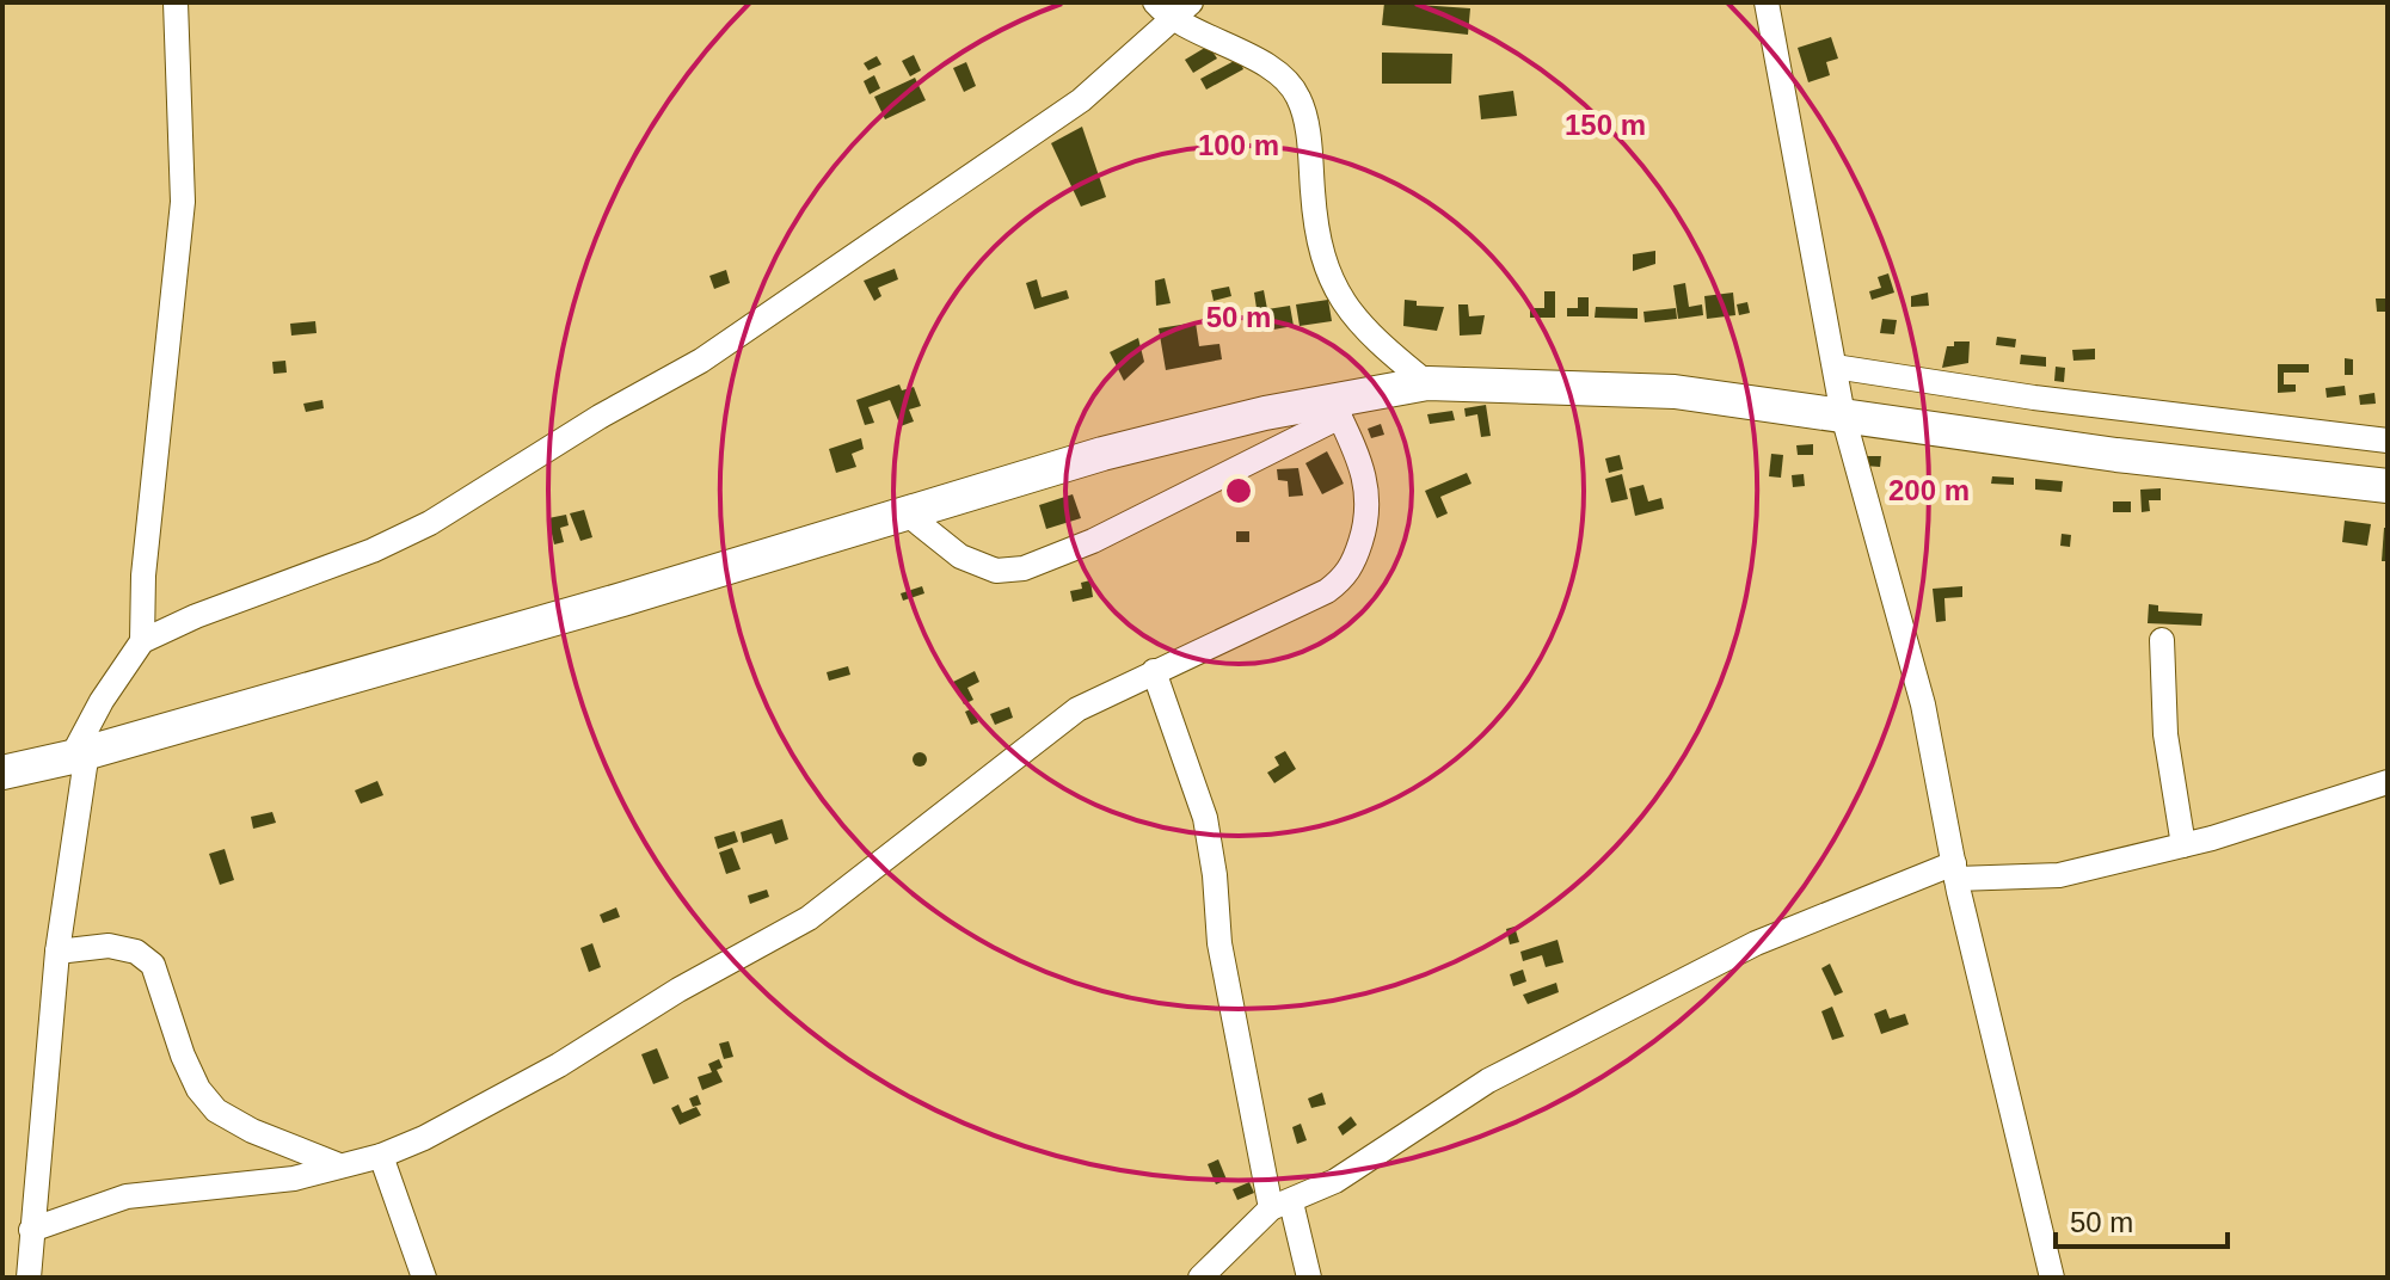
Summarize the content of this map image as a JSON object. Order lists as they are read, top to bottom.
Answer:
{
  "scale_bar": "50 m",
  "rings": [
    "150 m",
    "100 m",
    "50 m",
    "200 m"
  ]
}
